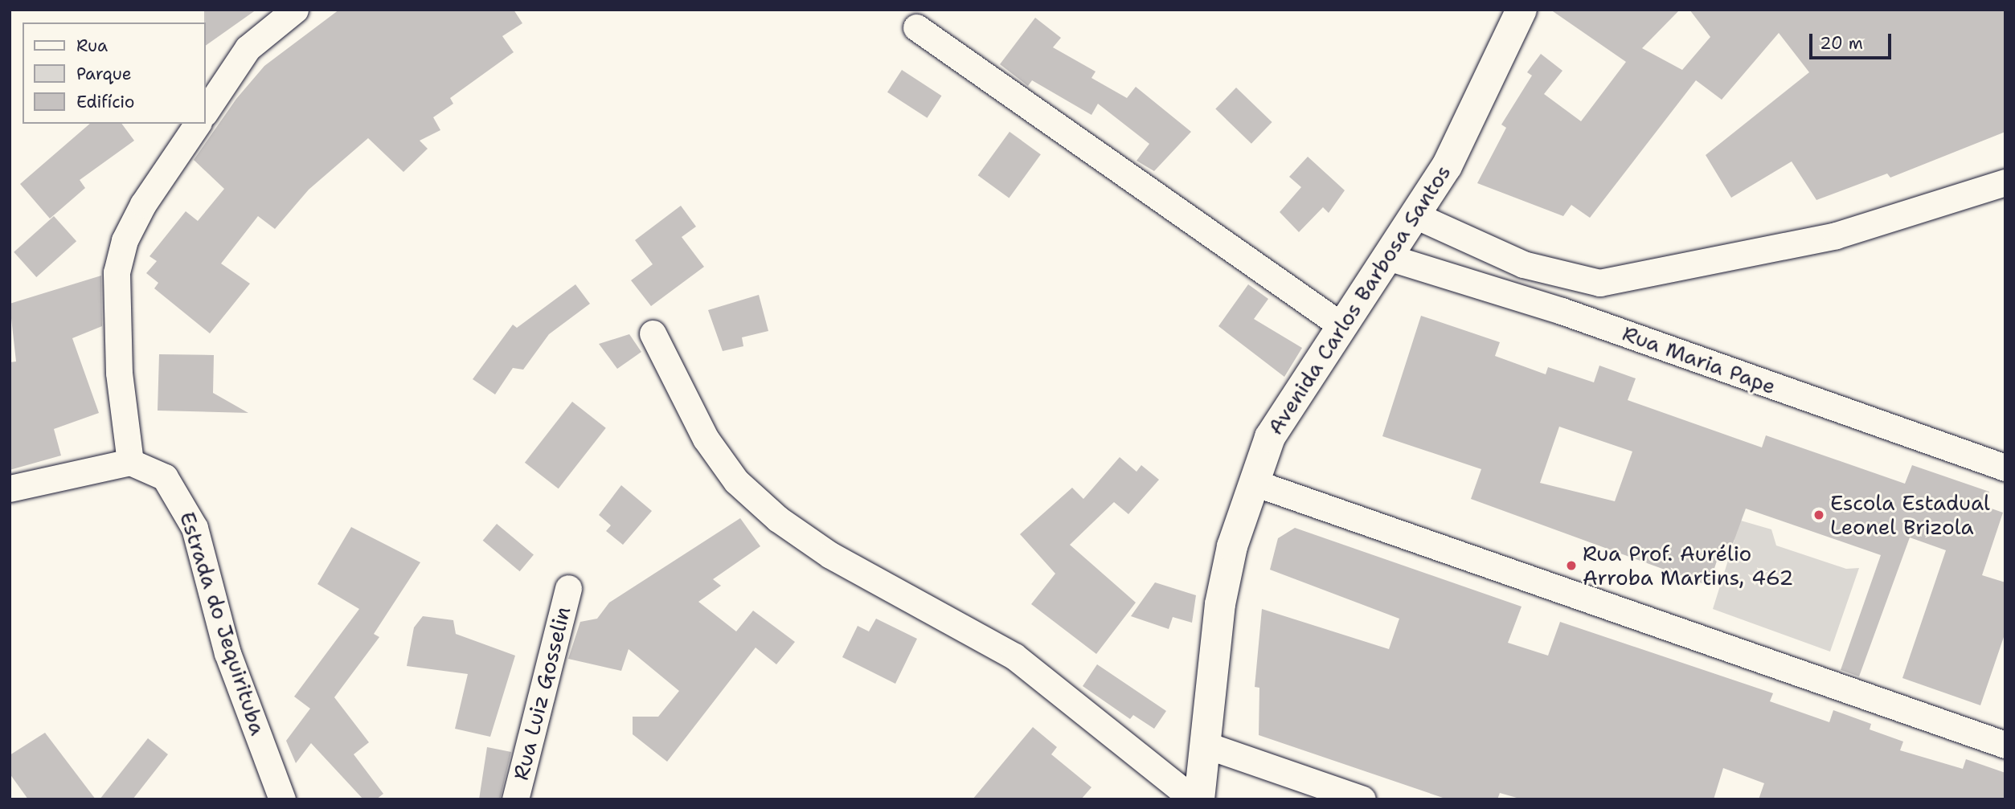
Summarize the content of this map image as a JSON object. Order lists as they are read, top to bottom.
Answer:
{
  "streets": {
    "main road": ["Avenida Carlos Barbosa Santos"],
    "street": ["Rua Maria Pape", "Estrada do Jequirituba", "Rua Luiz Gosselin"]
  },
  "crossings": [
    ["Avenida Carlos Barbosa Santos", "Rua Maria Pape"]
  ],
  "places": ["Escola Estadual Leonel Brizola", "Rua Prof. Aurélio Arroba Martins, 462"],
  "legend": ["Rua", "Parque", "Edifício"],
  "scale_bar": "20 m"
}
